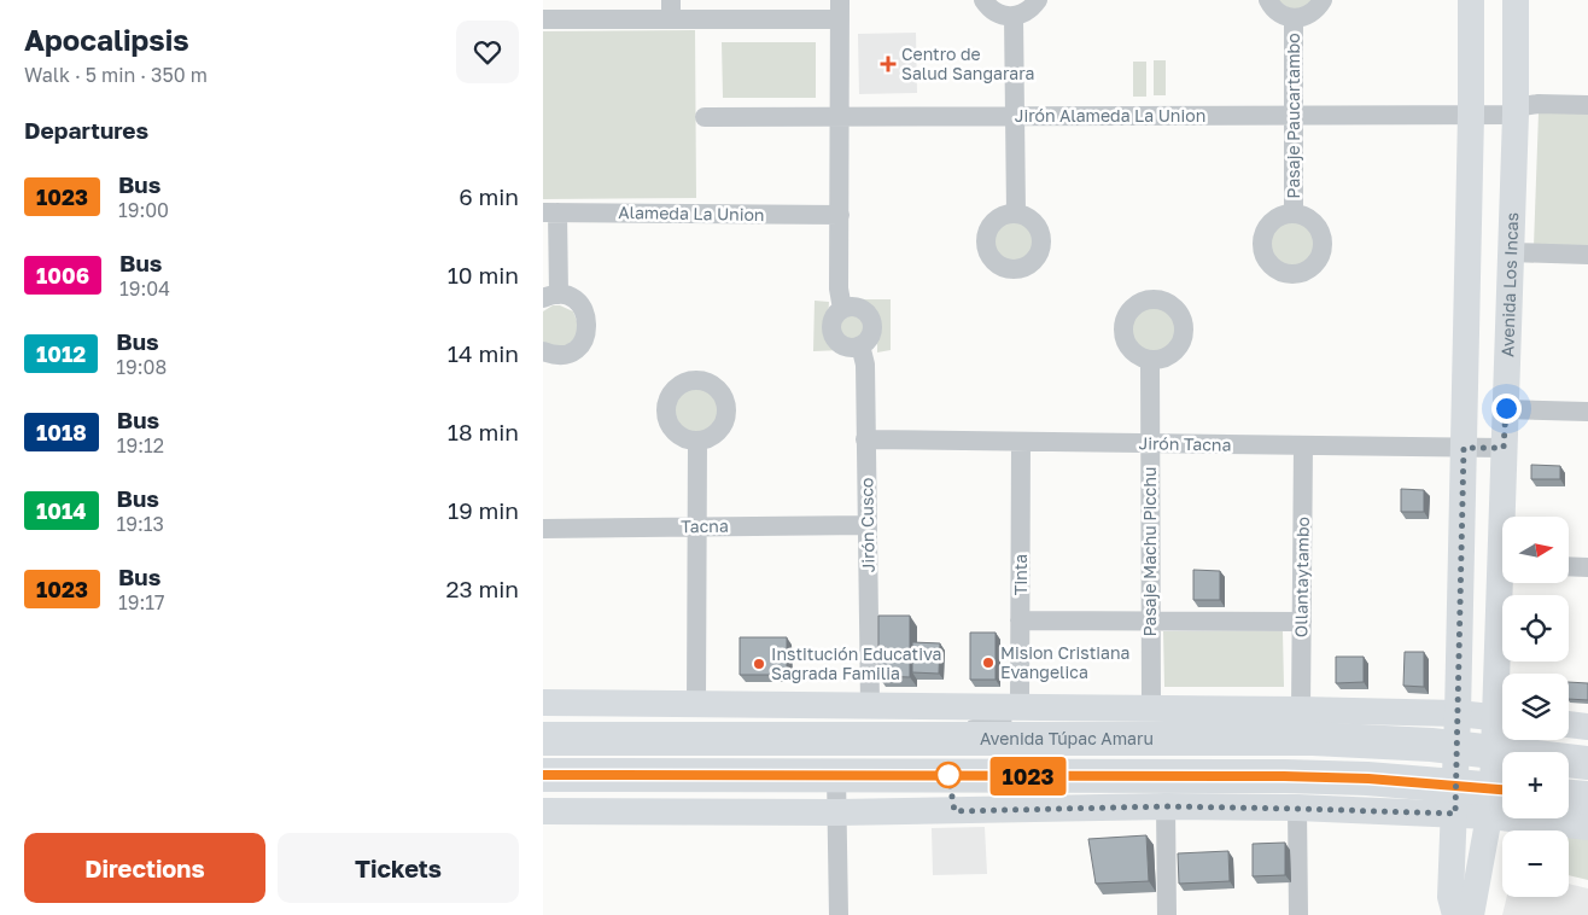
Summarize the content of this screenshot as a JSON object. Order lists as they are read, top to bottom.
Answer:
{
  "streets": {
    "highway": ["Avenida Túpac Amaru"],
    "street": [
      "Jirón Alameda La Union",
      "Pasaje Paucartambo",
      "Alameda La Union",
      "Avenida Los Incas",
      "Jirón Tacna",
      "Jirón Cusco",
      "Tacna",
      "Pasaje Machu Picchu",
      "Tinta",
      "Ollantaytambo"
    ]
  },
  "crossings": [
    ["Jirón Alameda La Union", "Pasaje Paucartambo"],
    ["Jirón Alameda La Union", "Avenida Los Incas"],
    ["Avenida Los Incas", "Jirón Tacna"],
    ["Avenida Los Incas", "Avenida Túpac Amaru"],
    ["Jirón Tacna", "Jirón Cusco"],
    ["Jirón Tacna", "Pasaje Machu Picchu"],
    ["Jirón Tacna", "Tinta"],
    ["Jirón Tacna", "Ollantaytambo"],
    ["Jirón Cusco", "Tacna"],
    ["Jirón Cusco", "Avenida Túpac Amaru"],
    ["Pasaje Machu Picchu", "Avenida Túpac Amaru"],
    ["Tinta", "Avenida Túpac Amaru"],
    ["Ollantaytambo", "Avenida Túpac Amaru"]
  ],
  "places": {
    "health": ["Centro de Salud Sangarara"],
    "other": ["Mision Cristiana Evangelica", "Institución Educativa Sagrada Familia"]
  },
  "lines": ["bus line 1023"],
  "north": "right",
  "page": {
    "heading": [
      ["Apocalipsis", "Walk · 5 min · 350 m"],
      "Departures"
    ],
    "on_map": "1023",
    "list": [
      {
        "mark": "1023",
        "name": "Bus",
        "note": "19:00",
        "value": "6 min"
      },
      {
        "mark": "1006",
        "name": "Bus",
        "note": "19:04",
        "value": "10 min"
      },
      {
        "mark": "1012",
        "name": "Bus",
        "note": "19:08",
        "value": "14 min"
      },
      {
        "mark": "1018",
        "name": "Bus",
        "note": "19:12",
        "value": "18 min"
      },
      {
        "mark": "1014",
        "name": "Bus",
        "note": "19:13",
        "value": "19 min"
      },
      {
        "mark": "1023",
        "name": "Bus",
        "note": "19:17",
        "value": "23 min"
      }
    ],
    "map_buttons": ["+", "−"],
    "buttons": ["Directions", "Tickets"]
  }
}
